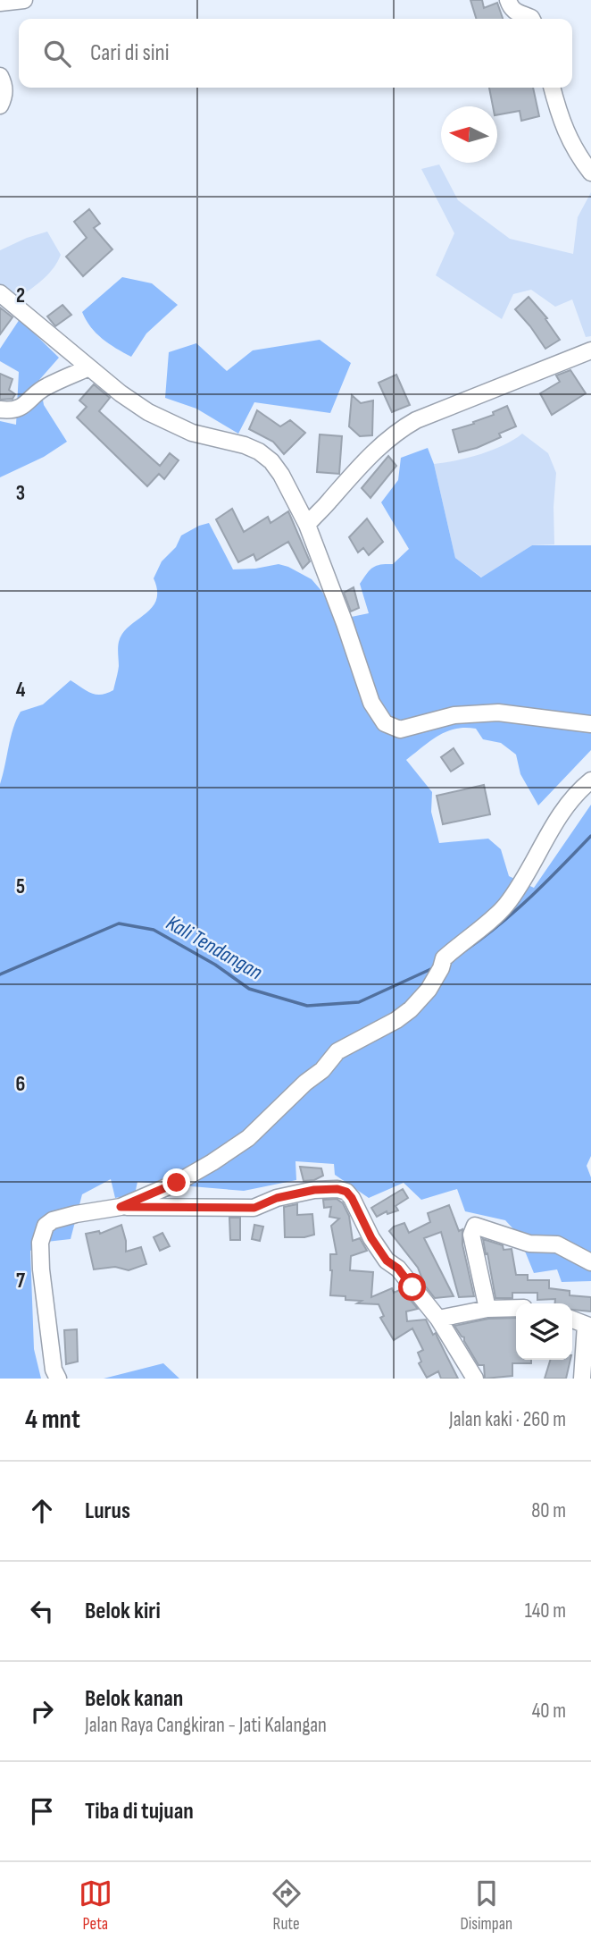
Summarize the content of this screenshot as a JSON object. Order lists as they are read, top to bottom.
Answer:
{
  "water": ["Kali Tendangan"],
  "north": "left",
  "page": {
    "search": "Cari di sini",
    "heading": ["4 mnt", "Jalan kaki · 260 m"],
    "list": [
      ["Lurus", "80 m"],
      ["Belok kiri", "140 m"],
      ["Belok kanan", "Jalan Raya Cangkiran - Jati Kalangan", "40 m"],
      "Tiba di tujuan"
    ],
    "nav": ["Peta", "Rute", "Disimpan"]
  },
  "grid": {
    "rows": [
      "2",
      "3",
      "4",
      "5",
      "6",
      "7"
    ]
  }
}
